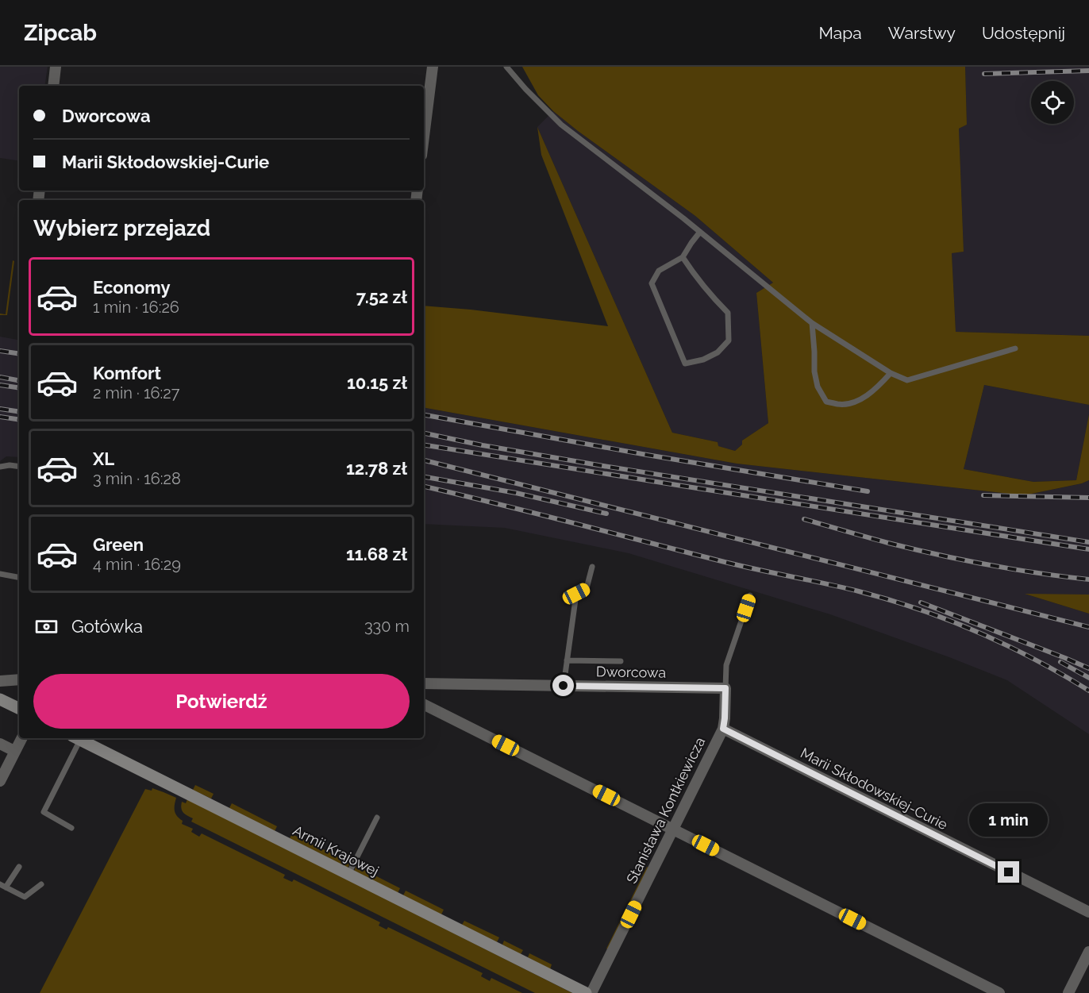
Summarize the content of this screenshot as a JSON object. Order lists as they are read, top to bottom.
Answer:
{
  "streets": {
    "main road": ["Armii Krajowej"],
    "street": ["Dworcowa", "Marii Skłodowskiej-Curie", "Stanisława Kontkiewicza"]
  },
  "crossings": [
    ["Dworcowa", "Stanisława Kontkiewicza"],
    ["Marii Skłodowskiej-Curie", "Stanisława Kontkiewicza"]
  ],
  "page": {
    "header": "Zipcab",
    "nav": ["Mapa", "Warstwy", "Udostępnij"],
    "banner": ["Dworcowa", "Marii Skłodowskiej-Curie"],
    "heading": "Wybierz przejazd",
    "list": [
      {
        "name": "Economy",
        "note": "1 min · 16:26",
        "value": "7.52 zł"
      },
      {
        "name": "Komfort",
        "note": "2 min · 16:27",
        "value": "10.15 zł"
      },
      {
        "name": "XL",
        "note": "3 min · 16:28",
        "value": "12.78 zł"
      },
      {
        "name": "Green",
        "note": "4 min · 16:29",
        "value": "11.68 zł"
      }
    ],
    "pay": ["Gotówka", "330 m"],
    "buttons": "Potwierdź",
    "bubble": "1 min"
  }
}
